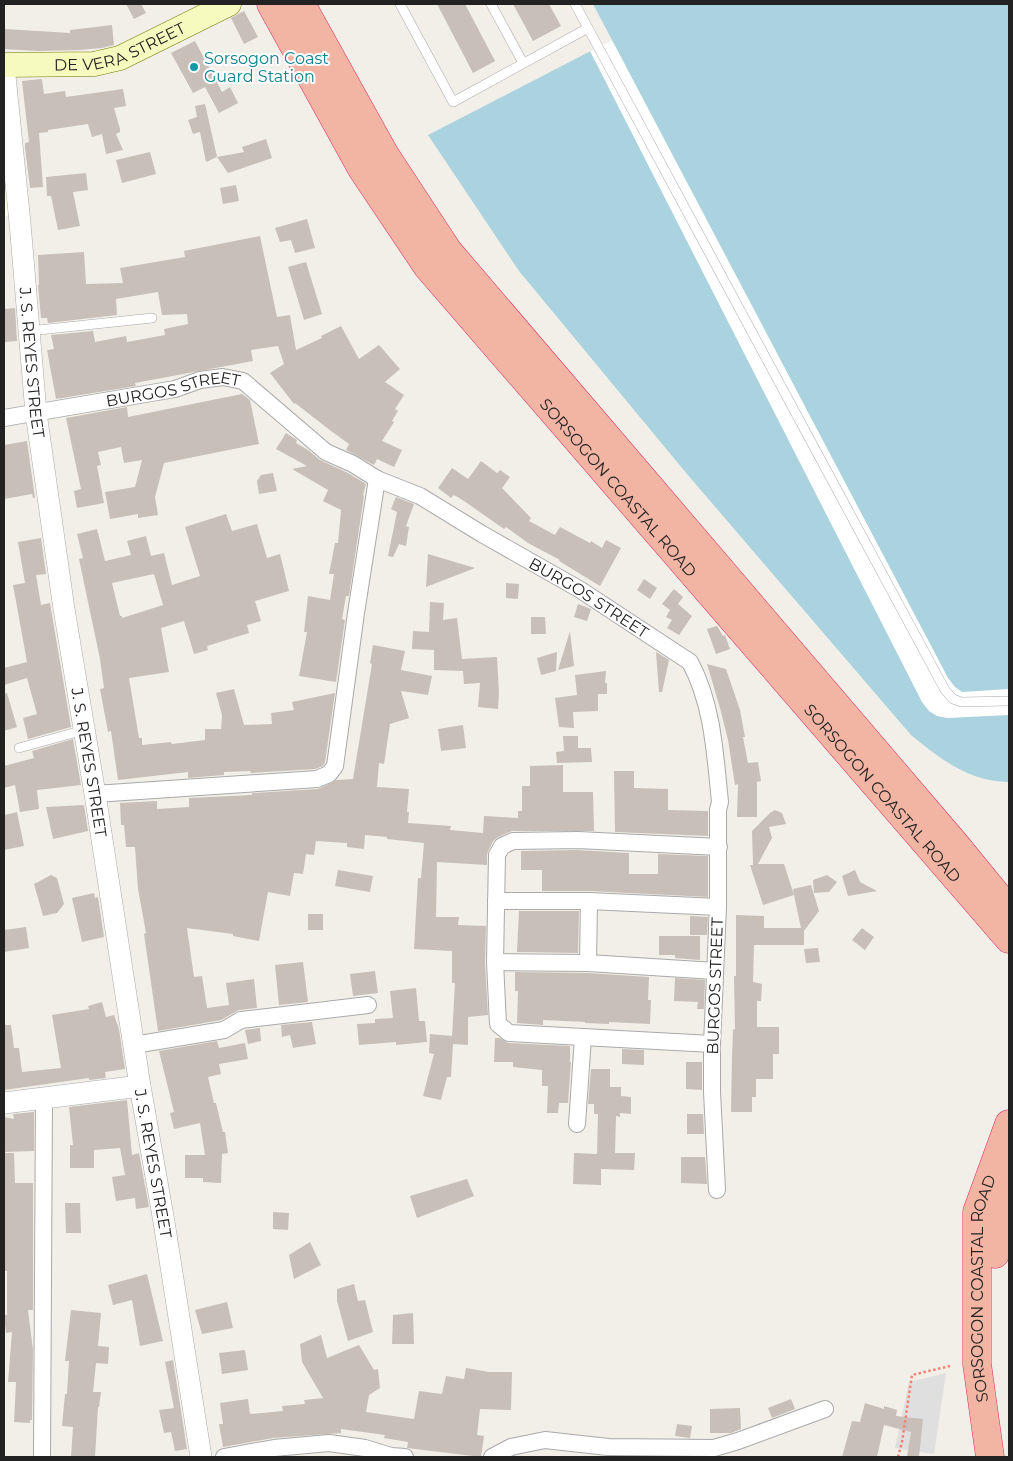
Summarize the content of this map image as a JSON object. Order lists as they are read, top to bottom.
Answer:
{
  "streets": {
    "highway": ["SORSOGON COASTAL ROAD"],
    "main road": ["DE VERA STREET"],
    "street": ["J. S. REYES STREET", "BURGOS STREET"]
  },
  "crossings": [
    ["DE VERA STREET", "J. S. REYES STREET"],
    ["J. S. REYES STREET", "BURGOS STREET"]
  ],
  "places": ["Sorsogon Coast Guard Station"]
}
